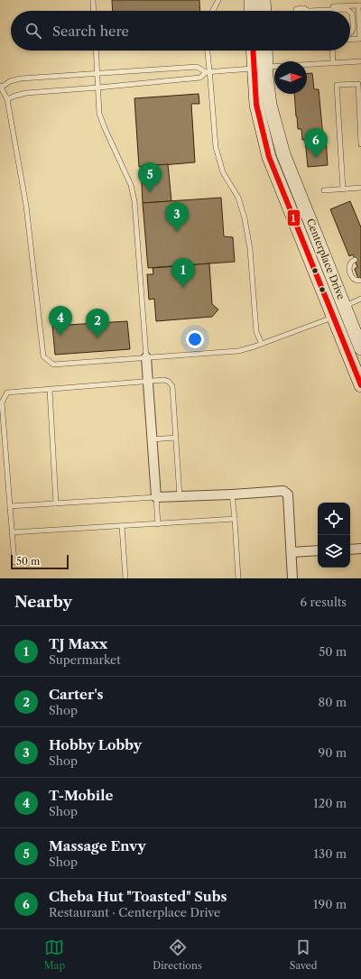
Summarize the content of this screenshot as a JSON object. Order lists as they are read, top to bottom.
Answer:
{
  "streets": {
    "street": ["Centerplace Drive"]
  },
  "lines": ["transit line 1"],
  "scale_bar": "50 m",
  "north": "right",
  "page": {
    "search": "Search here",
    "pins": [
      "6",
      "5",
      "3",
      "1",
      "4",
      "2"
    ],
    "scale": "50 m",
    "heading": ["Nearby", "6 results"],
    "list": [
      {
        "mark": "1",
        "name": "TJ Maxx",
        "note": "Supermarket",
        "value": "50 m"
      },
      {
        "mark": "2",
        "name": "Carter's",
        "note": "Shop",
        "value": "80 m"
      },
      {
        "mark": "3",
        "name": "Hobby Lobby",
        "note": "Shop",
        "value": "90 m"
      },
      {
        "mark": "4",
        "name": "T-Mobile",
        "note": "Shop",
        "value": "120 m"
      },
      {
        "mark": "5",
        "name": "Massage Envy",
        "note": "Shop",
        "value": "130 m"
      },
      {
        "mark": "6",
        "name": "Cheba Hut \"Toasted\" Subs",
        "note": "Restaurant · Centerplace Drive",
        "value": "190 m"
      }
    ],
    "nav": ["Map", "Directions", "Saved"]
  }
}
